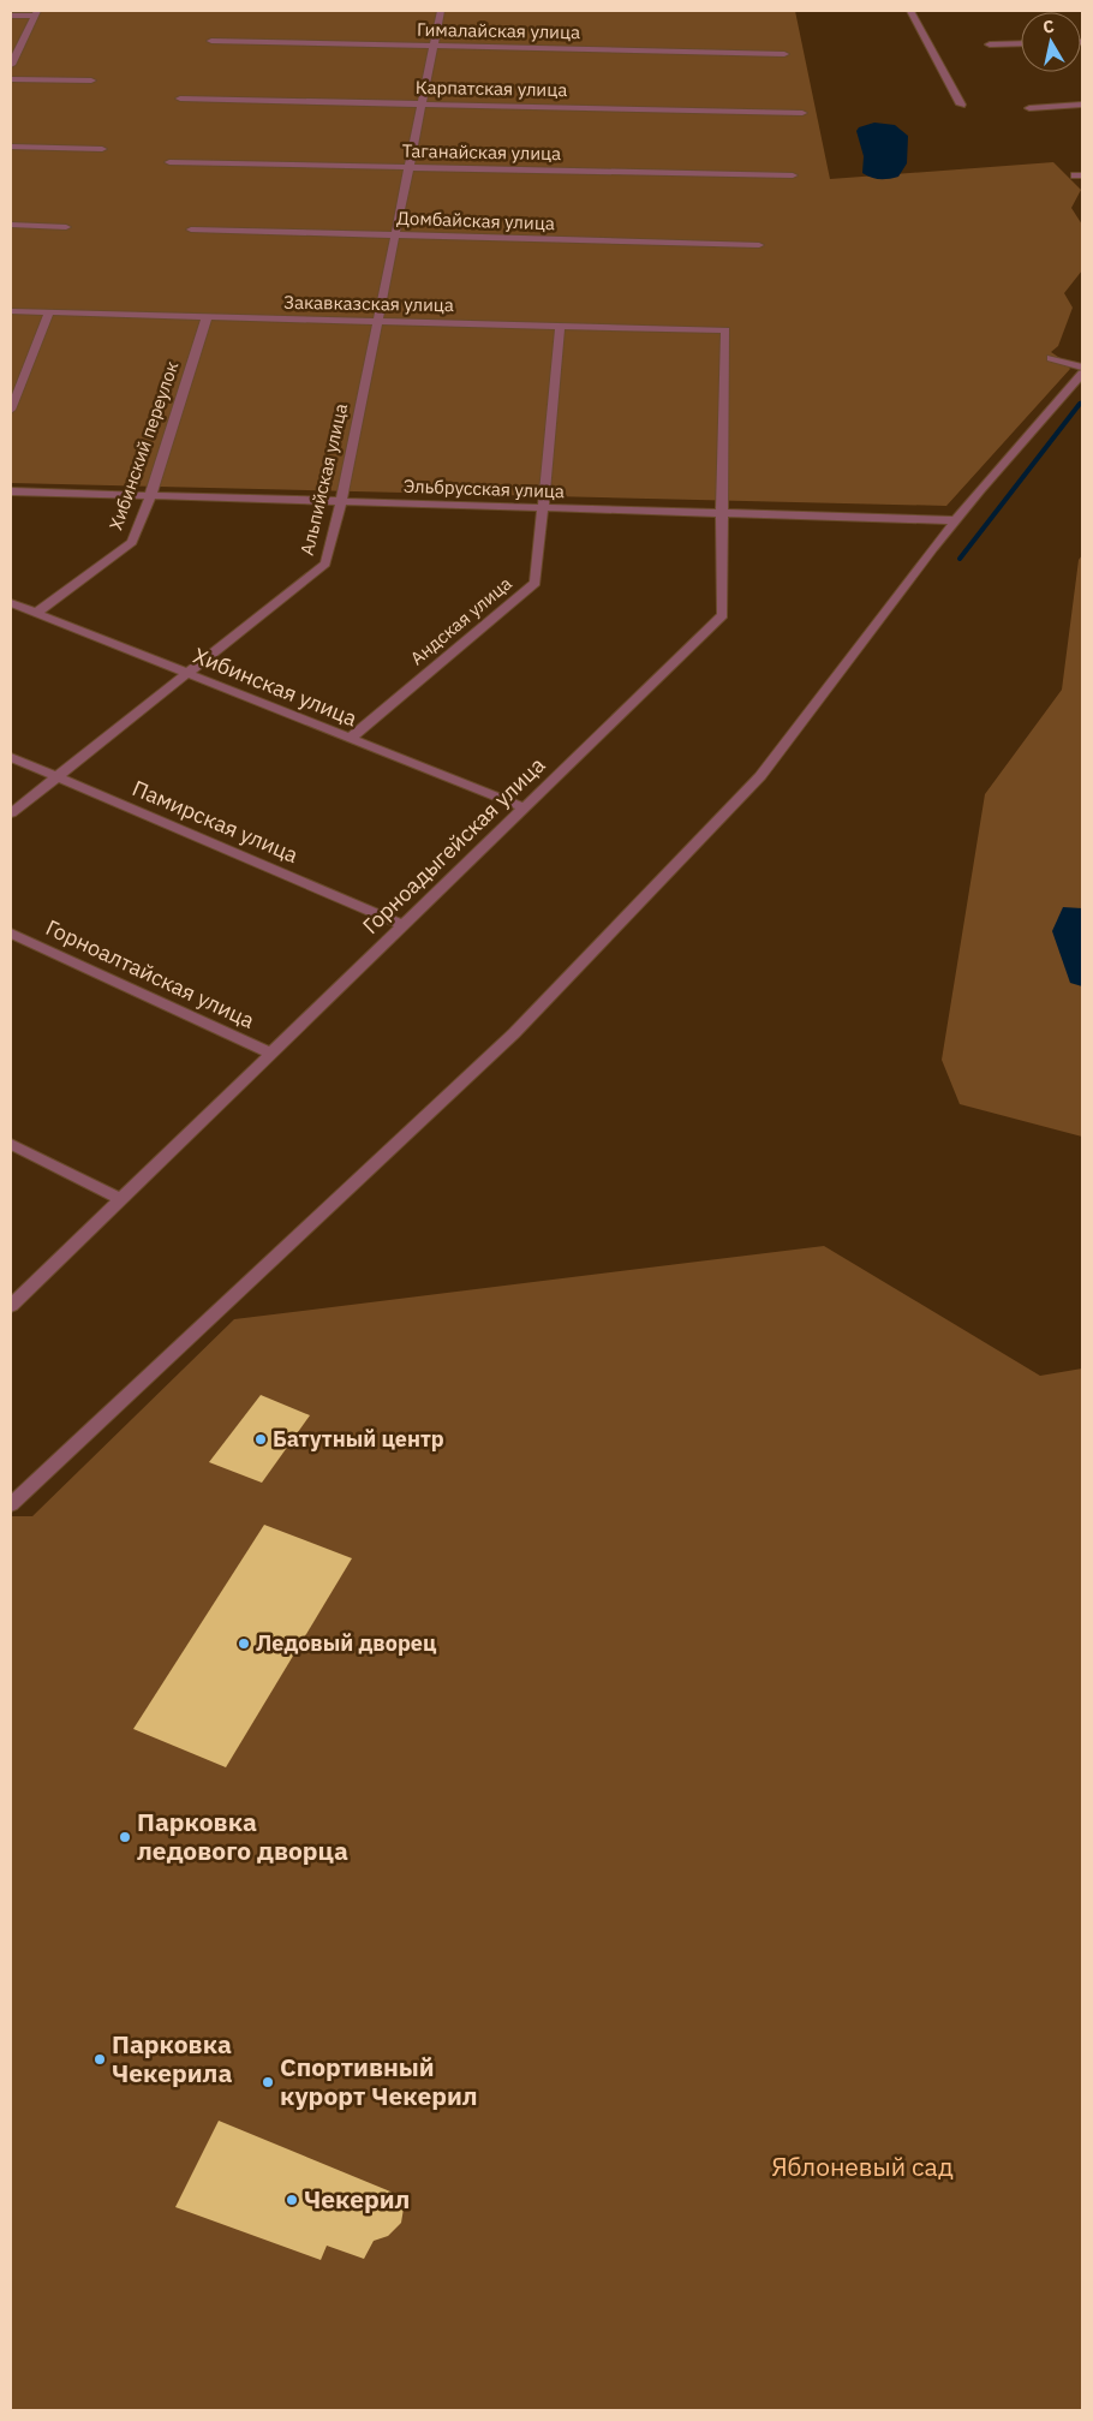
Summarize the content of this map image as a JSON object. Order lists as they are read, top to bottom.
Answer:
{
  "streets": {
    "street": [
      "Гималайская улица",
      "Карпатская улица",
      "Таганайская улица",
      "Домбайская улица",
      "Закавказская улица",
      "Хибинский переулок",
      "Альпийская улица",
      "Эльбрусская улица",
      "Андская улица",
      "Хибинская улица",
      "Памирская улица",
      "Горноадыгейская улица",
      "Горноалтайская улица"
    ]
  },
  "crossings": [
    ["Гималайская улица", "Альпийская улица"],
    ["Карпатская улица", "Альпийская улица"],
    ["Таганайская улица", "Альпийская улица"],
    ["Домбайская улица", "Альпийская улица"],
    ["Закавказская улица", "Хибинский переулок"],
    ["Закавказская улица", "Альпийская улица"],
    ["Закавказская улица", "Андская улица"],
    ["Закавказская улица", "Горноадыгейская улица"],
    ["Хибинский переулок", "Эльбрусская улица"],
    ["Хибинский переулок", "Хибинская улица"],
    ["Альпийская улица", "Эльбрусская улица"],
    ["Альпийская улица", "Хибинская улица"],
    ["Альпийская улица", "Памирская улица"],
    ["Эльбрусская улица", "Андская улица"],
    ["Эльбрусская улица", "Горноадыгейская улица"],
    ["Андская улица", "Хибинская улица"],
    ["Хибинская улица", "Горноадыгейская улица"],
    ["Памирская улица", "Горноадыгейская улица"],
    ["Горноадыгейская улица", "Горноалтайская улица"]
  ],
  "parks": ["Яблоневый сад"],
  "places": [
    "Батутный центр",
    "Ледовый дворец",
    "Парковка ледового дворца",
    "Парковка Чекерила",
    "Спортивный курорт Чекерил",
    "Чекерил"
  ],
  "north": "top"
}
